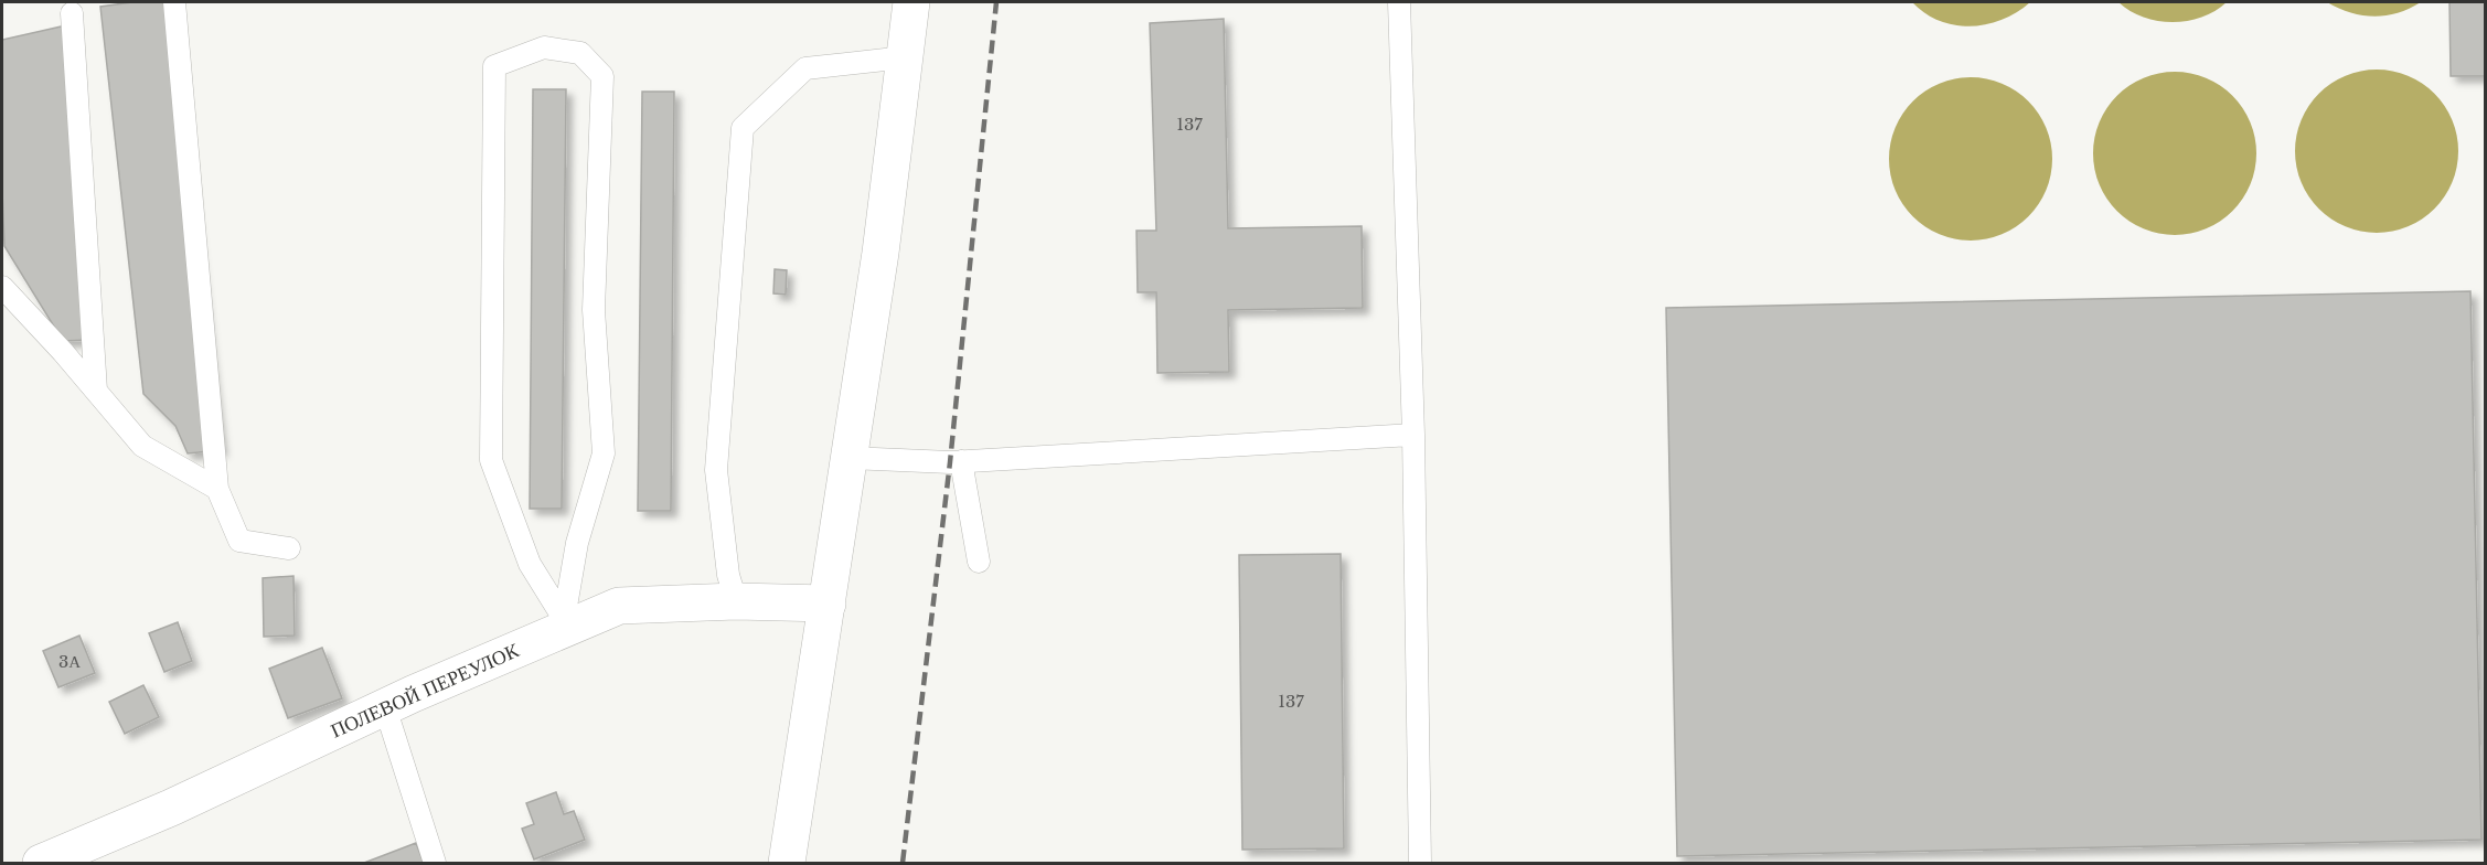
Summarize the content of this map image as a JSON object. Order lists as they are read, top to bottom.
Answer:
{
  "streets": {
    "street": ["ПОЛЕВОЙ ПЕРЕУЛОК"]
  },
  "house_numbers": ["137", "3А", "137"]
}
